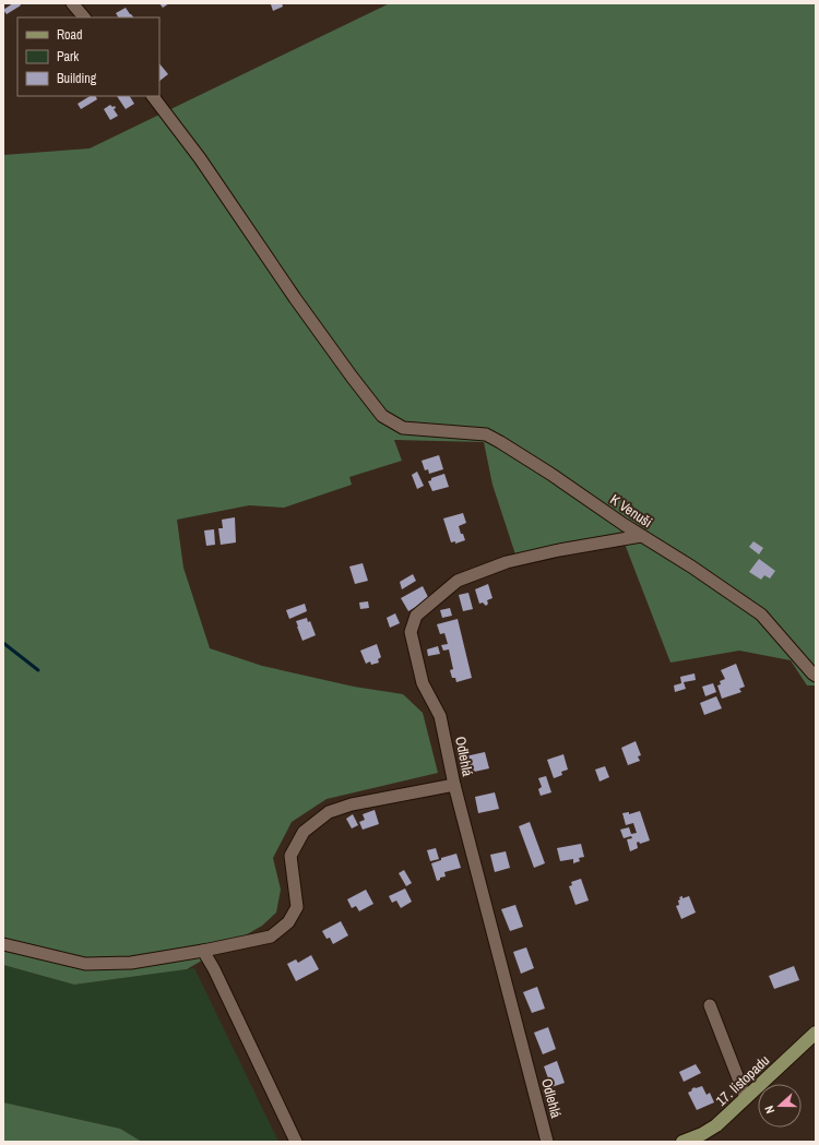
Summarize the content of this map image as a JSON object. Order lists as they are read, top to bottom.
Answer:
{
  "streets": {
    "main road": ["17. listopadu"],
    "street": ["K Venuši", "Odlehlá"]
  },
  "crossings": [
    ["K Venuši", "Odlehlá"]
  ],
  "legend": ["Road", "Park", "Building"],
  "north": "left"
}
